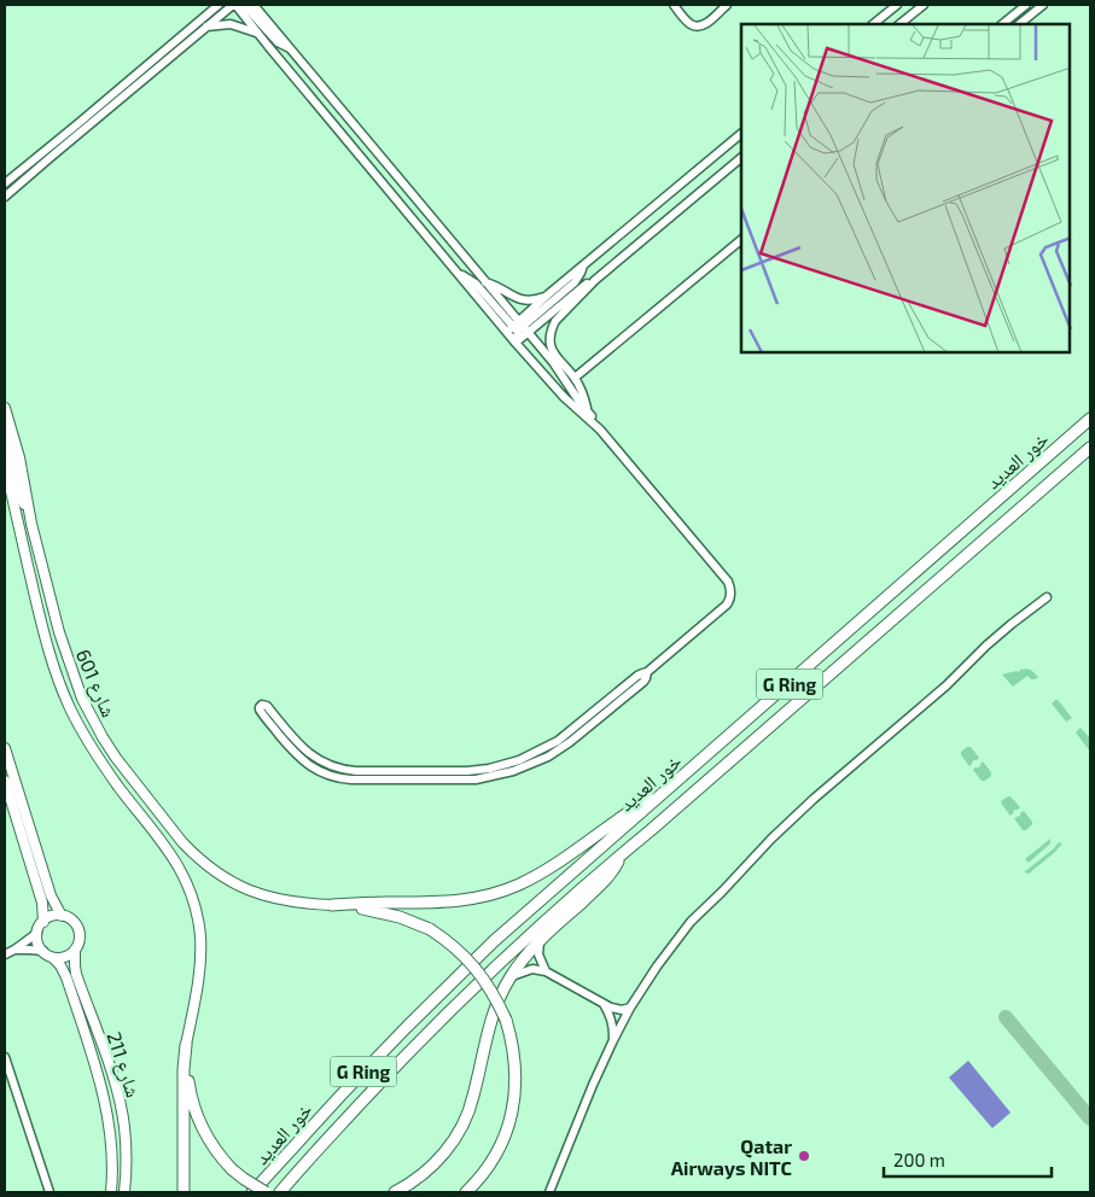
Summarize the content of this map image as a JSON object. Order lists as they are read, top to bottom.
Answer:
{
  "streets": {
    "highway": ["خور العديد", "G Ring"],
    "main road": ["شارع 601", "شارع 211"]
  },
  "places": ["Qatar Airways NITC"],
  "scale_bar": "200 m"
}
